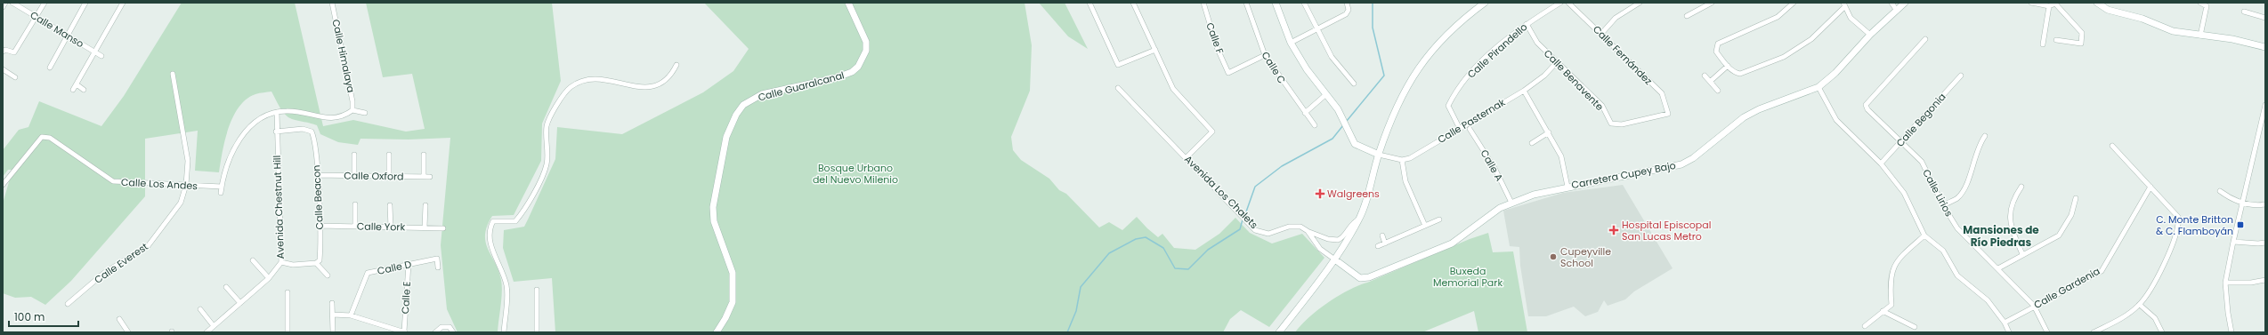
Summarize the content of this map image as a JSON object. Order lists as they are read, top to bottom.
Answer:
{
  "streets": {
    "street": [
      "Calle Manso",
      "Calle F",
      "Calle Pirandello",
      "Calle Fernández",
      "Calle Himalaya",
      "Calle C",
      "Calle Benavente",
      "Calle Guaralcanal",
      "Calle Begonia",
      "Calle Pasternak",
      "Calle A",
      "Carretera Cupey Bajo",
      "Calle Oxford",
      "Calle Los Andes",
      "Avenida Los Chalets",
      "Calle Lirios",
      "Calle Beacon",
      "Avenida Chestnut Hill",
      "Calle York",
      "Calle Everest",
      "Calle D",
      "Calle Gardenia",
      "Calle E"
    ]
  },
  "crossings": [
    ["Calle F", "Calle C"],
    ["Calle Pirandello", "Calle Benavente"],
    ["Calle Pirandello", "Calle Pasternak"],
    ["Calle Fernández", "Calle Benavente"],
    ["Calle Benavente", "Calle Pasternak"],
    ["Calle Begonia", "Calle Lirios"],
    ["Calle A", "Carretera Cupey Bajo"],
    ["Calle Oxford", "Calle Beacon"],
    ["Calle Los Andes", "Calle Everest"],
    ["Calle Lirios", "Calle Gardenia"],
    ["Calle Beacon", "Avenida Chestnut Hill"],
    ["Calle Beacon", "Calle York"],
    ["Calle D", "Calle E"]
  ],
  "districts": ["Mansiones de Río Piedras"],
  "parks": ["Bosque Urbano del Nuevo Milenio", "Buxeda Memorial Park"],
  "places": {
    "health": ["Walgreens", "Hospital Episcopal San Lucas Metro"],
    "transit": ["C. Monte Britton & C. Flamboyán"],
    "other": ["Cupeyville School"]
  },
  "scale_bar": "100 m"
}
